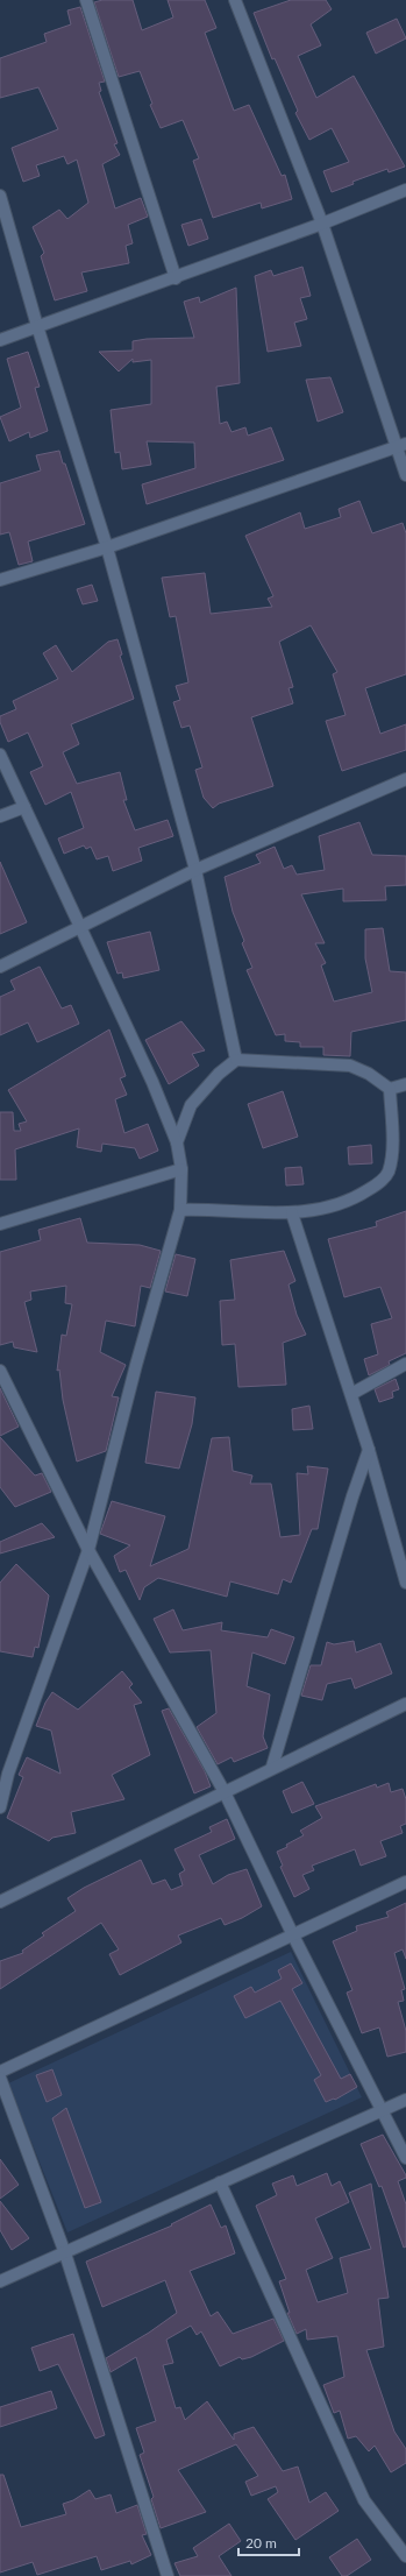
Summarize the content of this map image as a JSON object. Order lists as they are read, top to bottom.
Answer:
{
  "scale_bar": "20 m"
}
